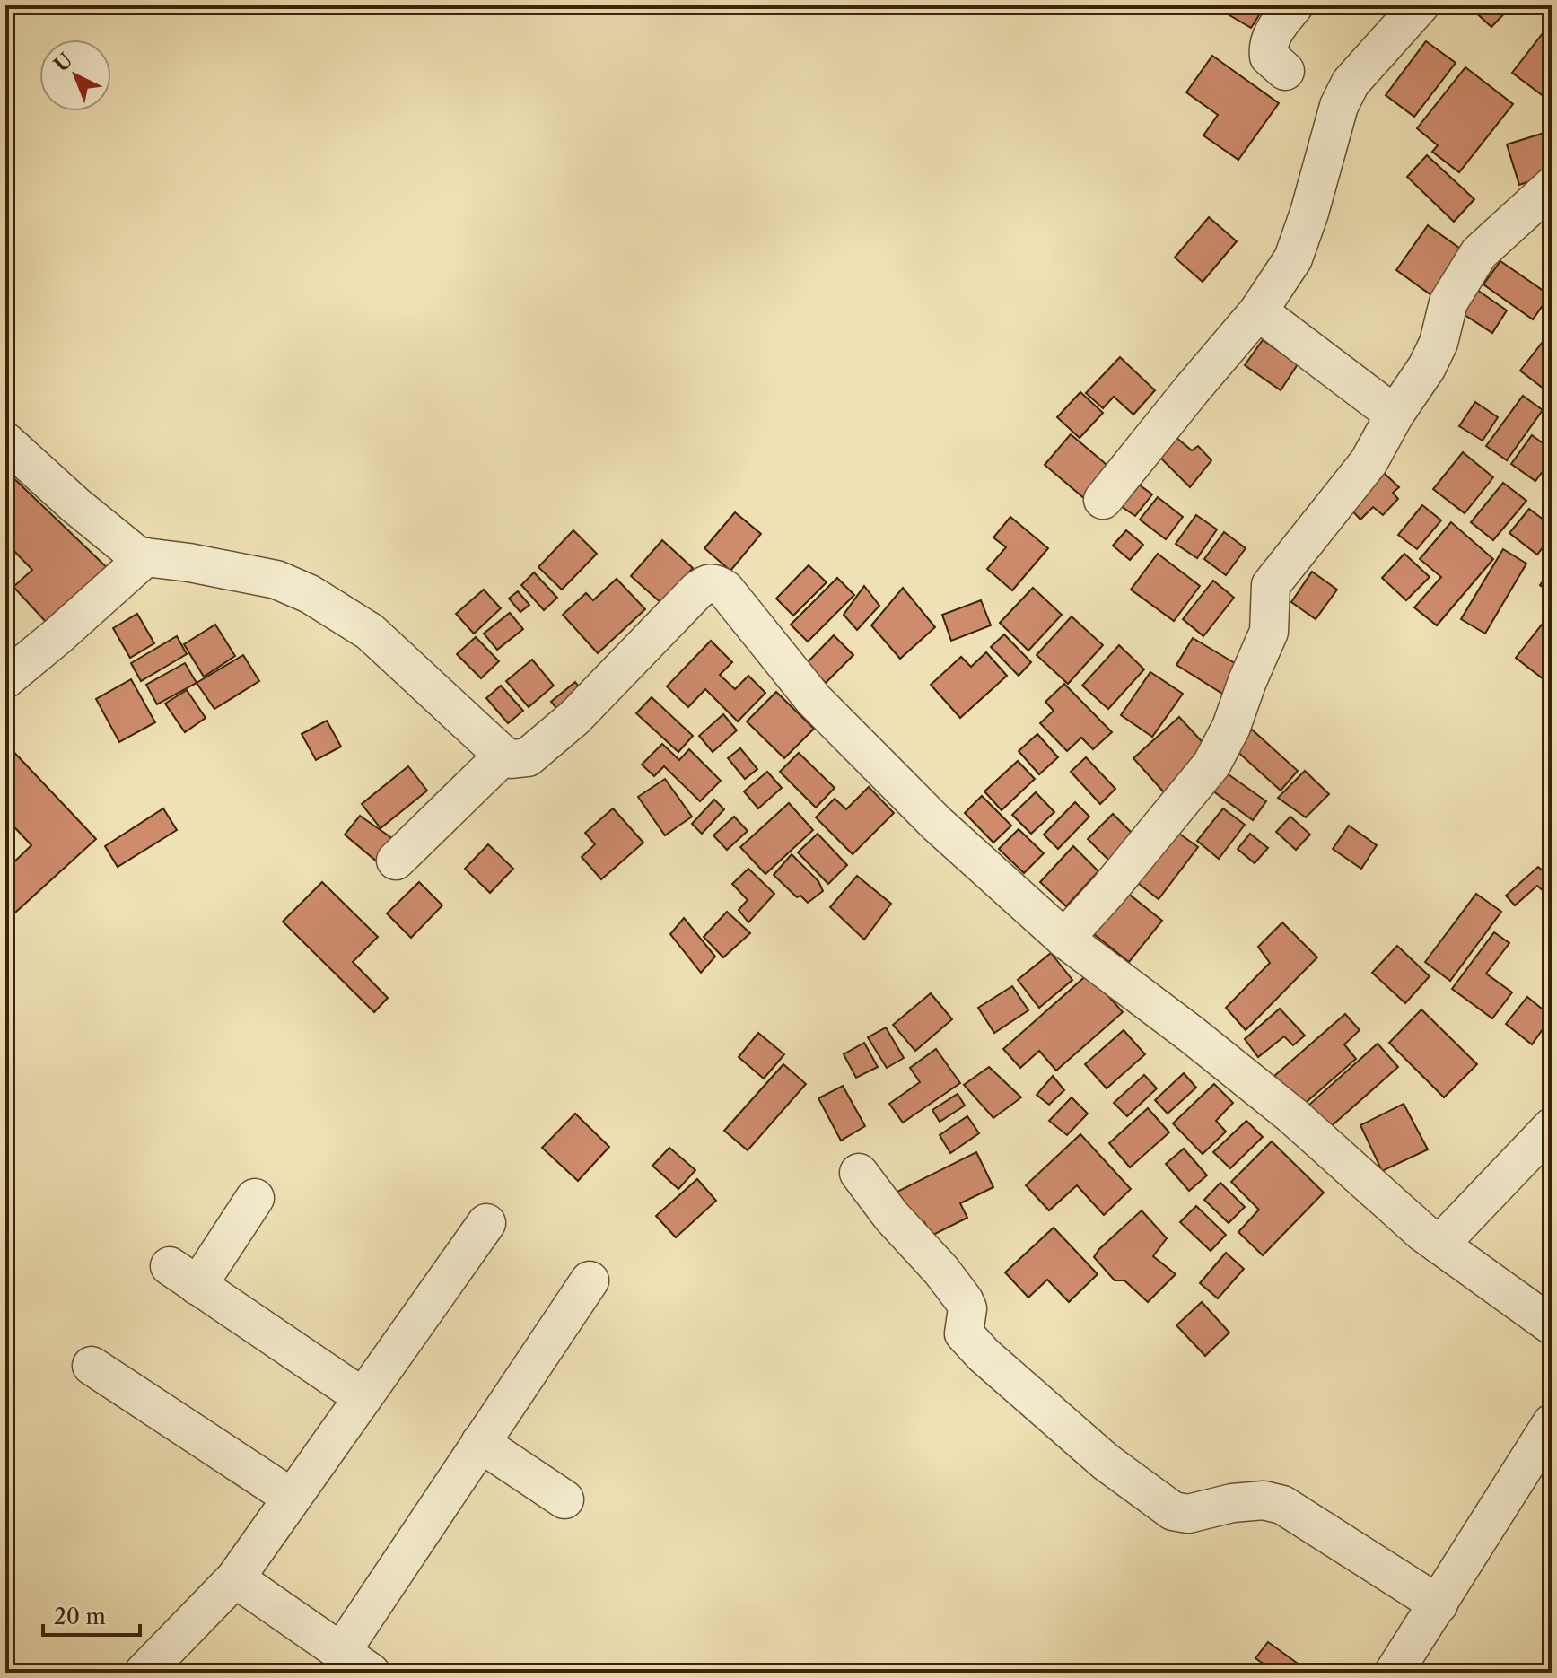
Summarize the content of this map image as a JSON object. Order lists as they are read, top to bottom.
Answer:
{
  "scale_bar": "20 m",
  "north": "top left"
}
